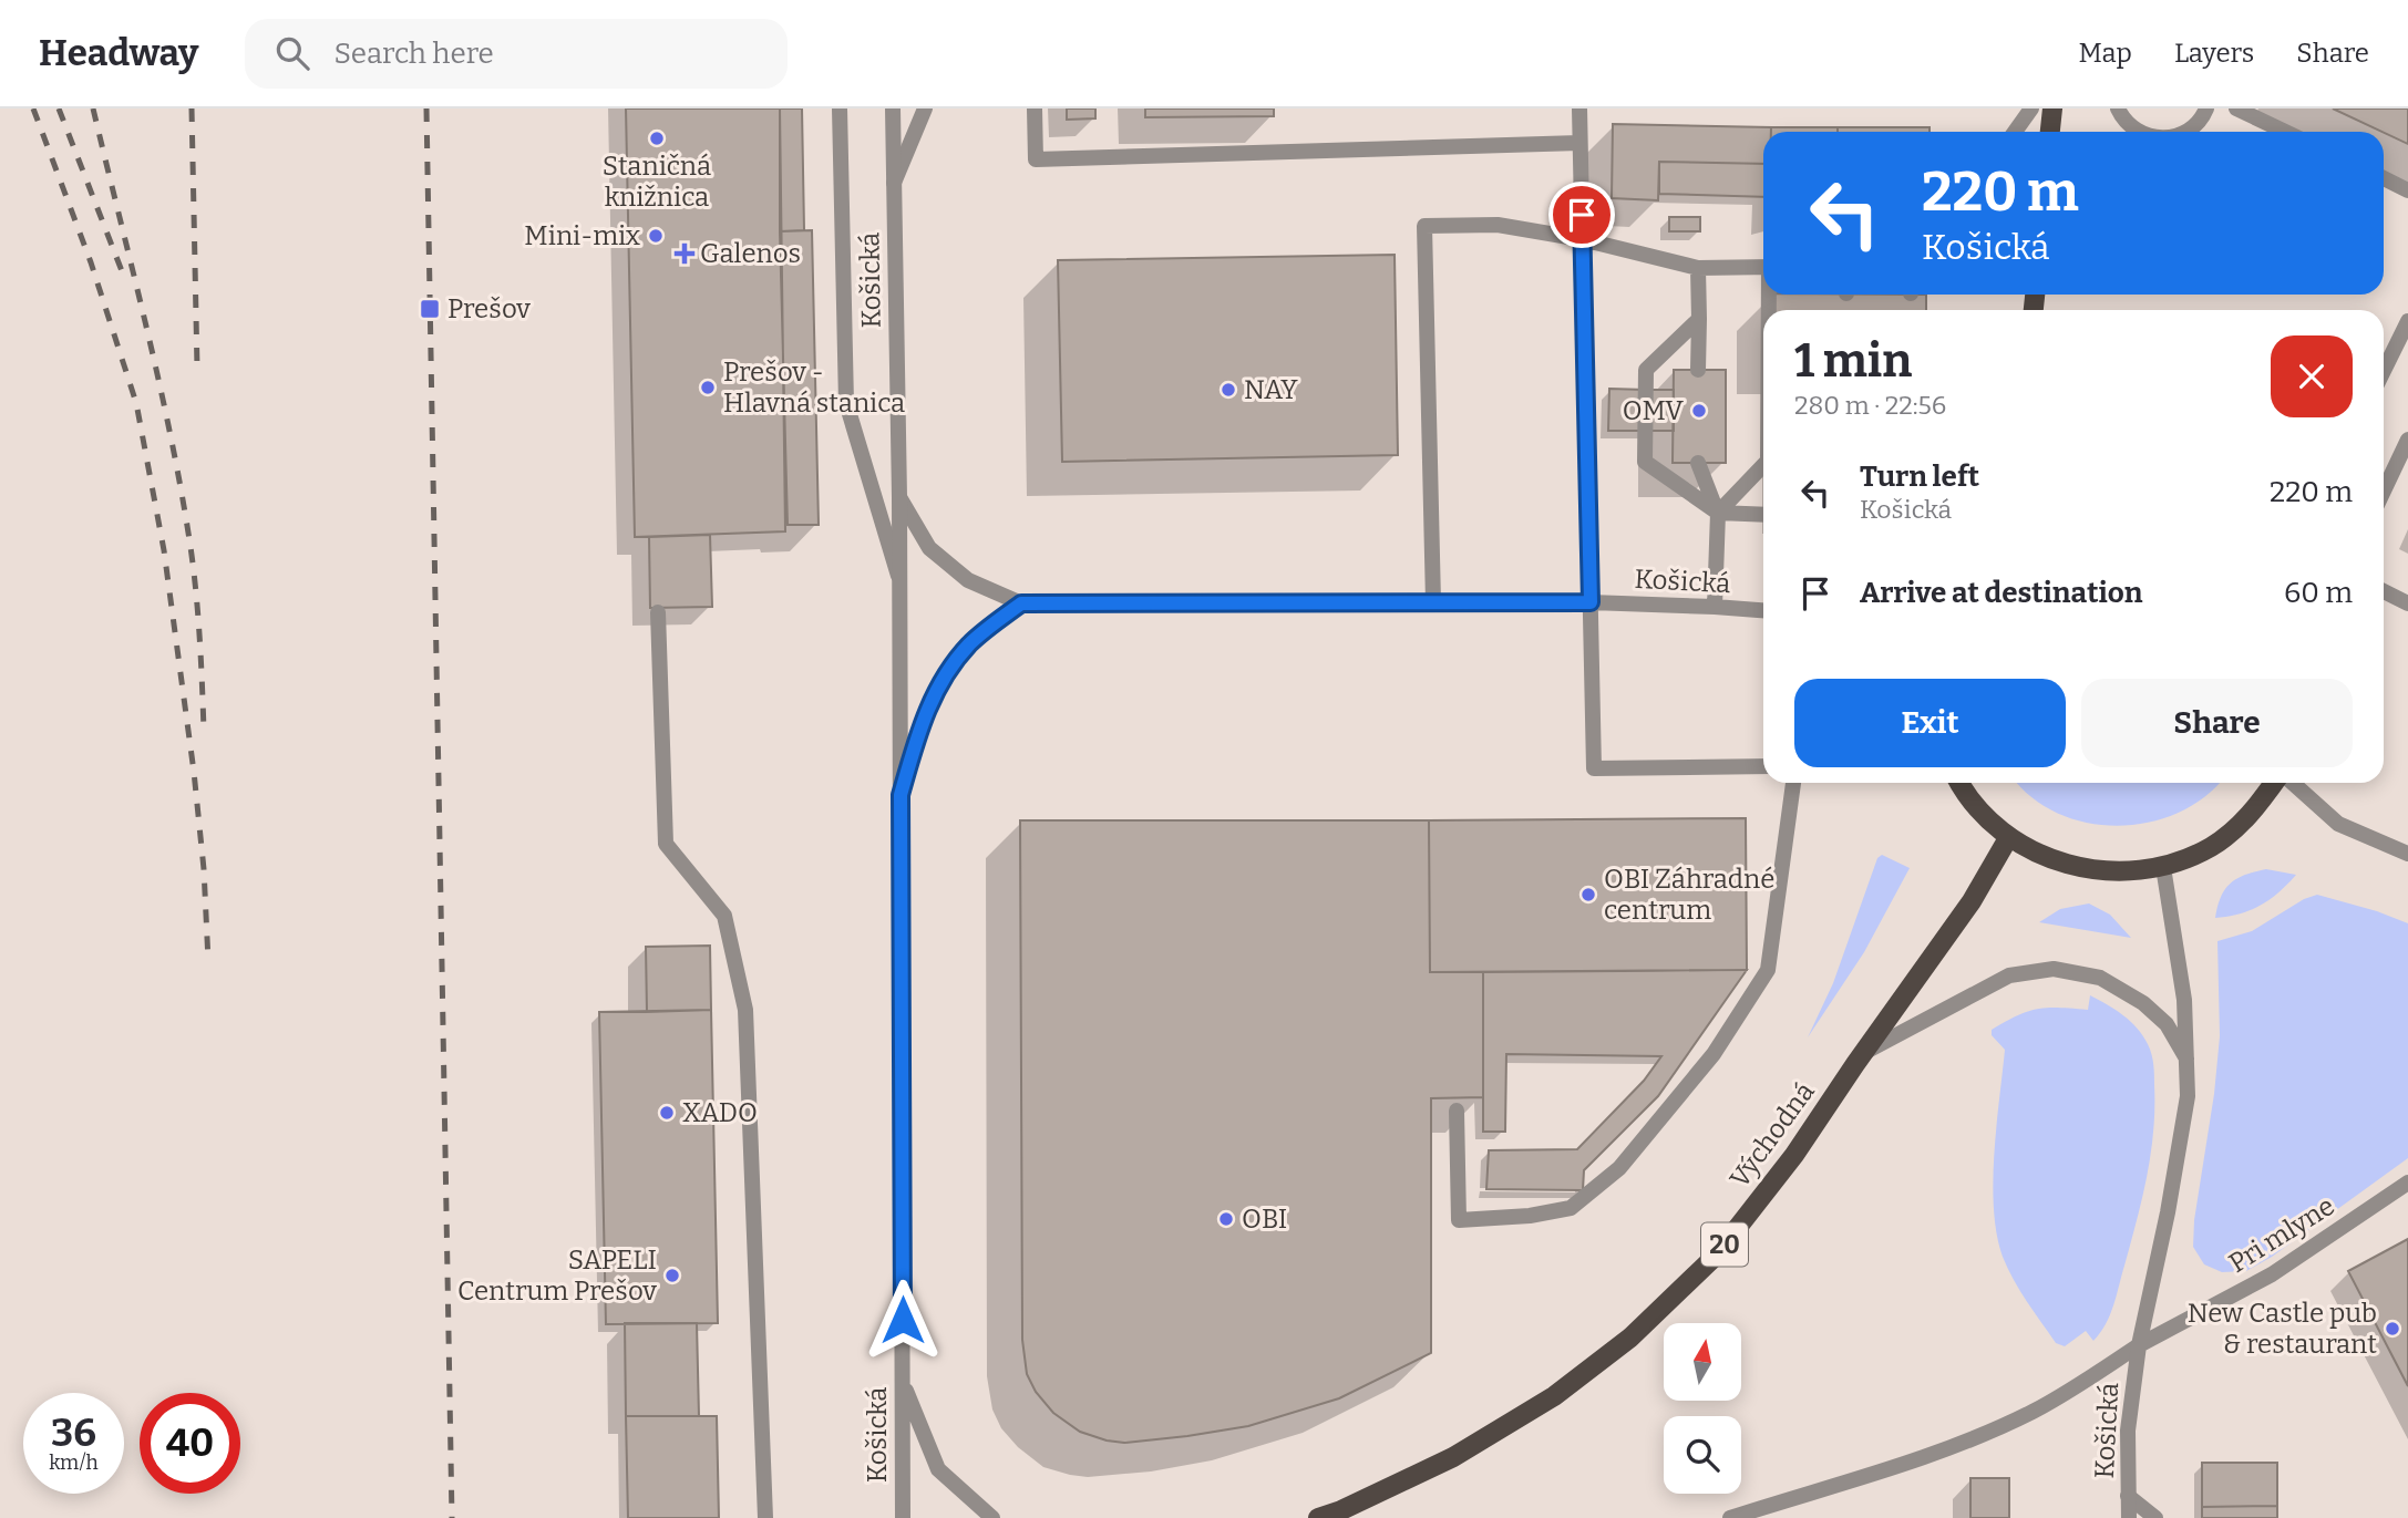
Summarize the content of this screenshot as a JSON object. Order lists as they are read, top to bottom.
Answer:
{
  "streets": {
    "main road": ["Východná", "20"],
    "street": ["Košická", "Pri mlyne"]
  },
  "crossings": [
    ["Košická", "Pri mlyne"]
  ],
  "places": {
    "other": [
      "Staničná knižnica",
      "Mini-mix",
      "Prešov - Hlavná stanica",
      "NAY",
      "OMV",
      "OBI Záhradné centrum",
      "XADO",
      "OBI",
      "SAPELI Centrum Prešov",
      "New Castle pub & restaurant"
    ],
    "health": ["Galenos"],
    "transit": ["Prešov"]
  },
  "north": "top",
  "page": {
    "header": "Headway",
    "search": "Search here",
    "nav": ["Map", "Layers", "Share"],
    "turn": ["220 m", "Košická"],
    "heading": ["1 min", "280 m · 22:56"],
    "list": [
      {
        "name": "Turn left",
        "note": "Košická",
        "value": "220 m"
      },
      {
        "name": "Arrive at destination",
        "value": "60 m"
      }
    ],
    "buttons": ["Exit", "Share"],
    "speed": "36 km/h",
    "limit": "40"
  }
}
